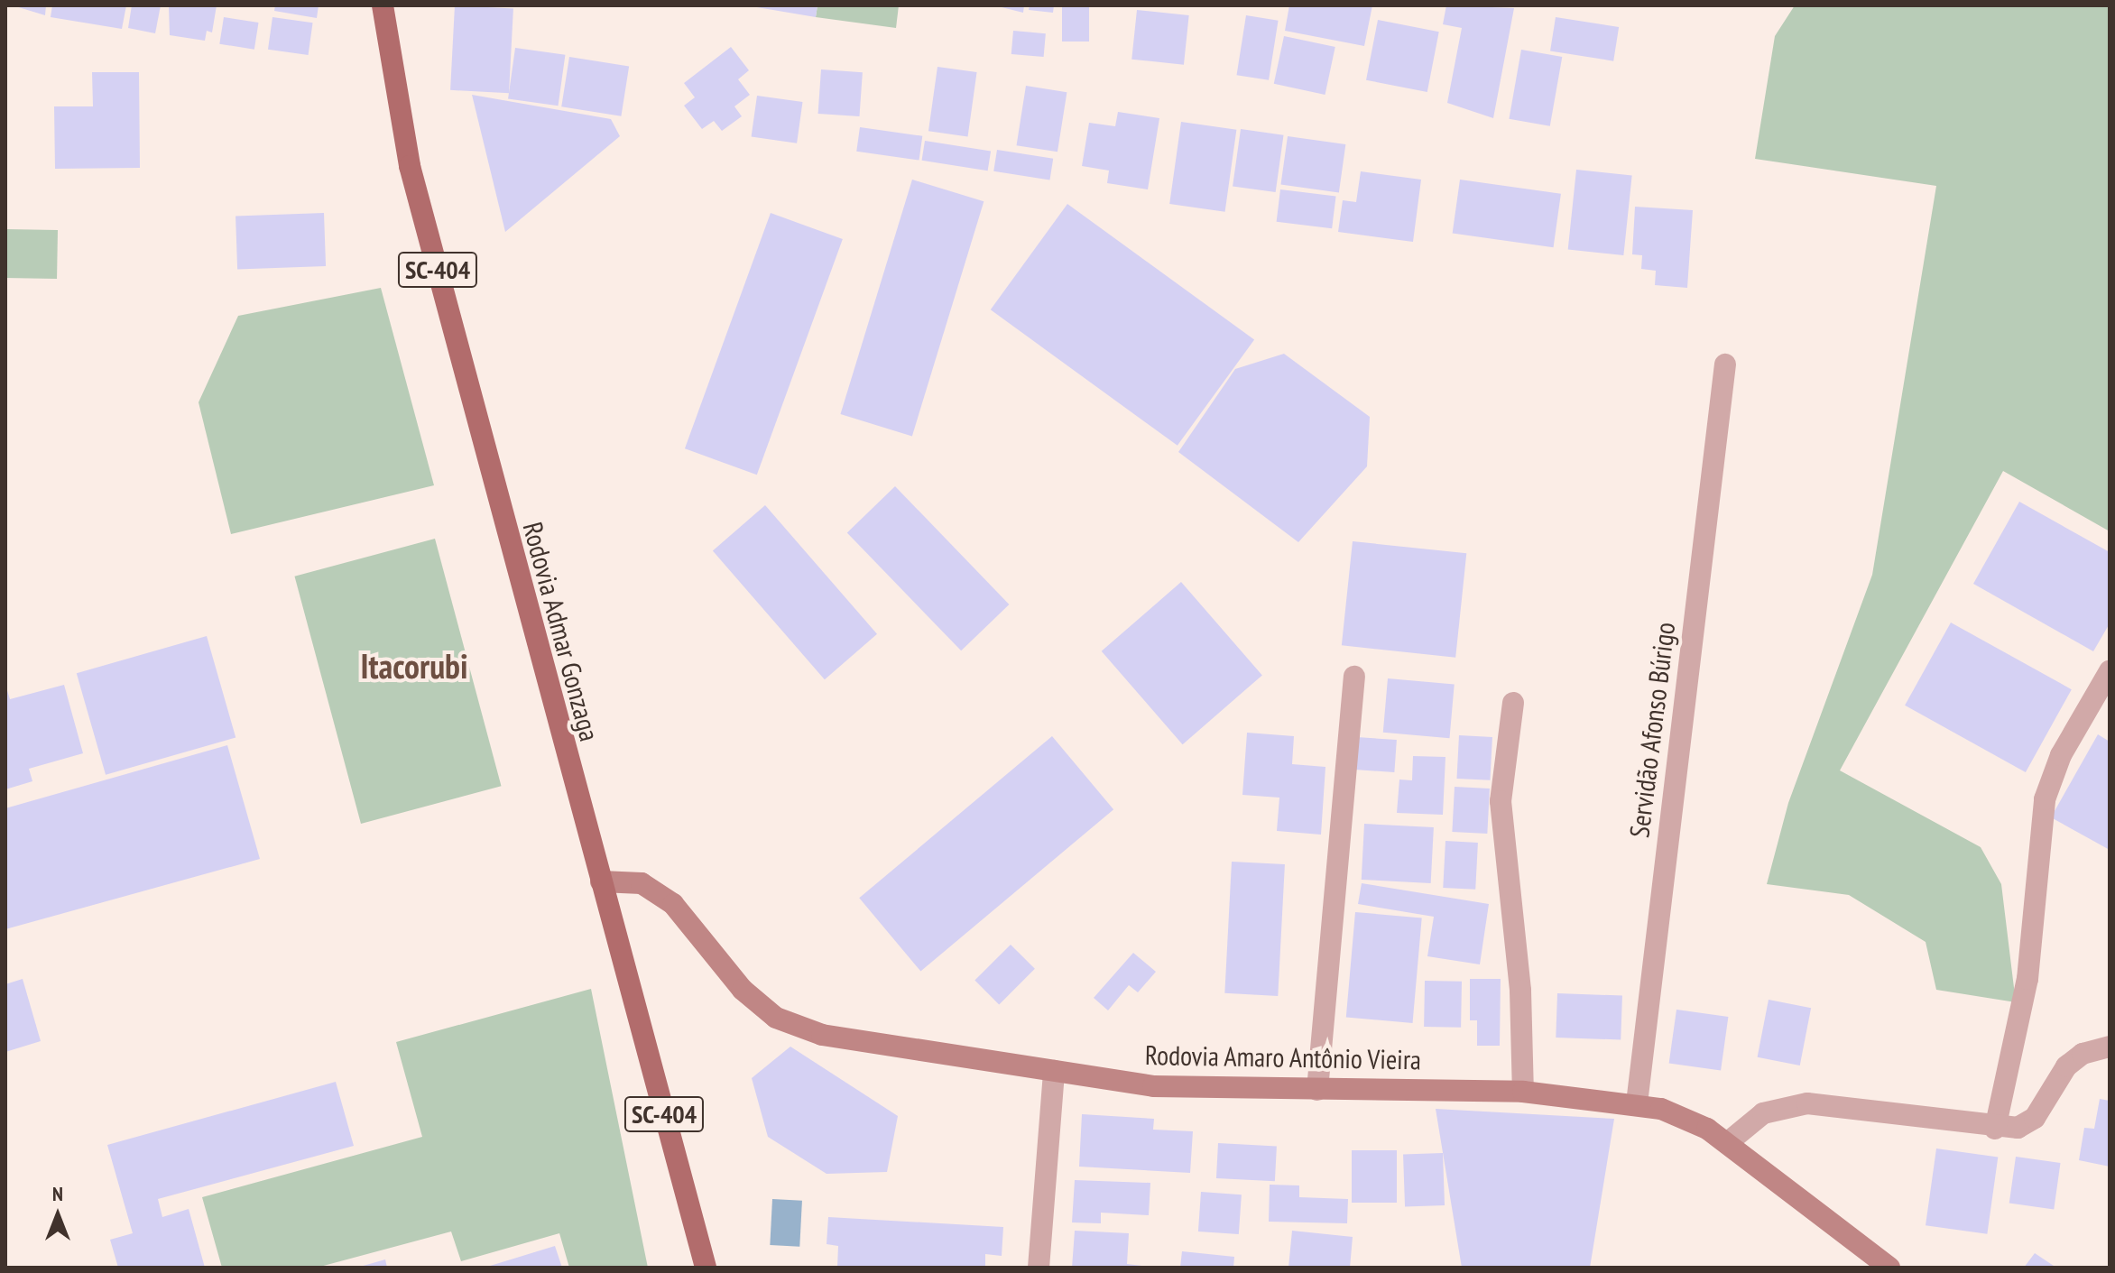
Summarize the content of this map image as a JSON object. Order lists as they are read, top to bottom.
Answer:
{
  "streets": {
    "main road": ["SC-404", "Rodovia Admar Gonzaga", "Rodovia Amaro Antônio Vieira"],
    "street": ["Servidão Afonso Búrigo"]
  },
  "crossings": [
    ["Rodovia Admar Gonzaga", "Rodovia Amaro Antônio Vieira"],
    ["Servidão Afonso Búrigo", "Rodovia Amaro Antônio Vieira"]
  ],
  "districts": ["Itacorubi"],
  "north": "top"
}
